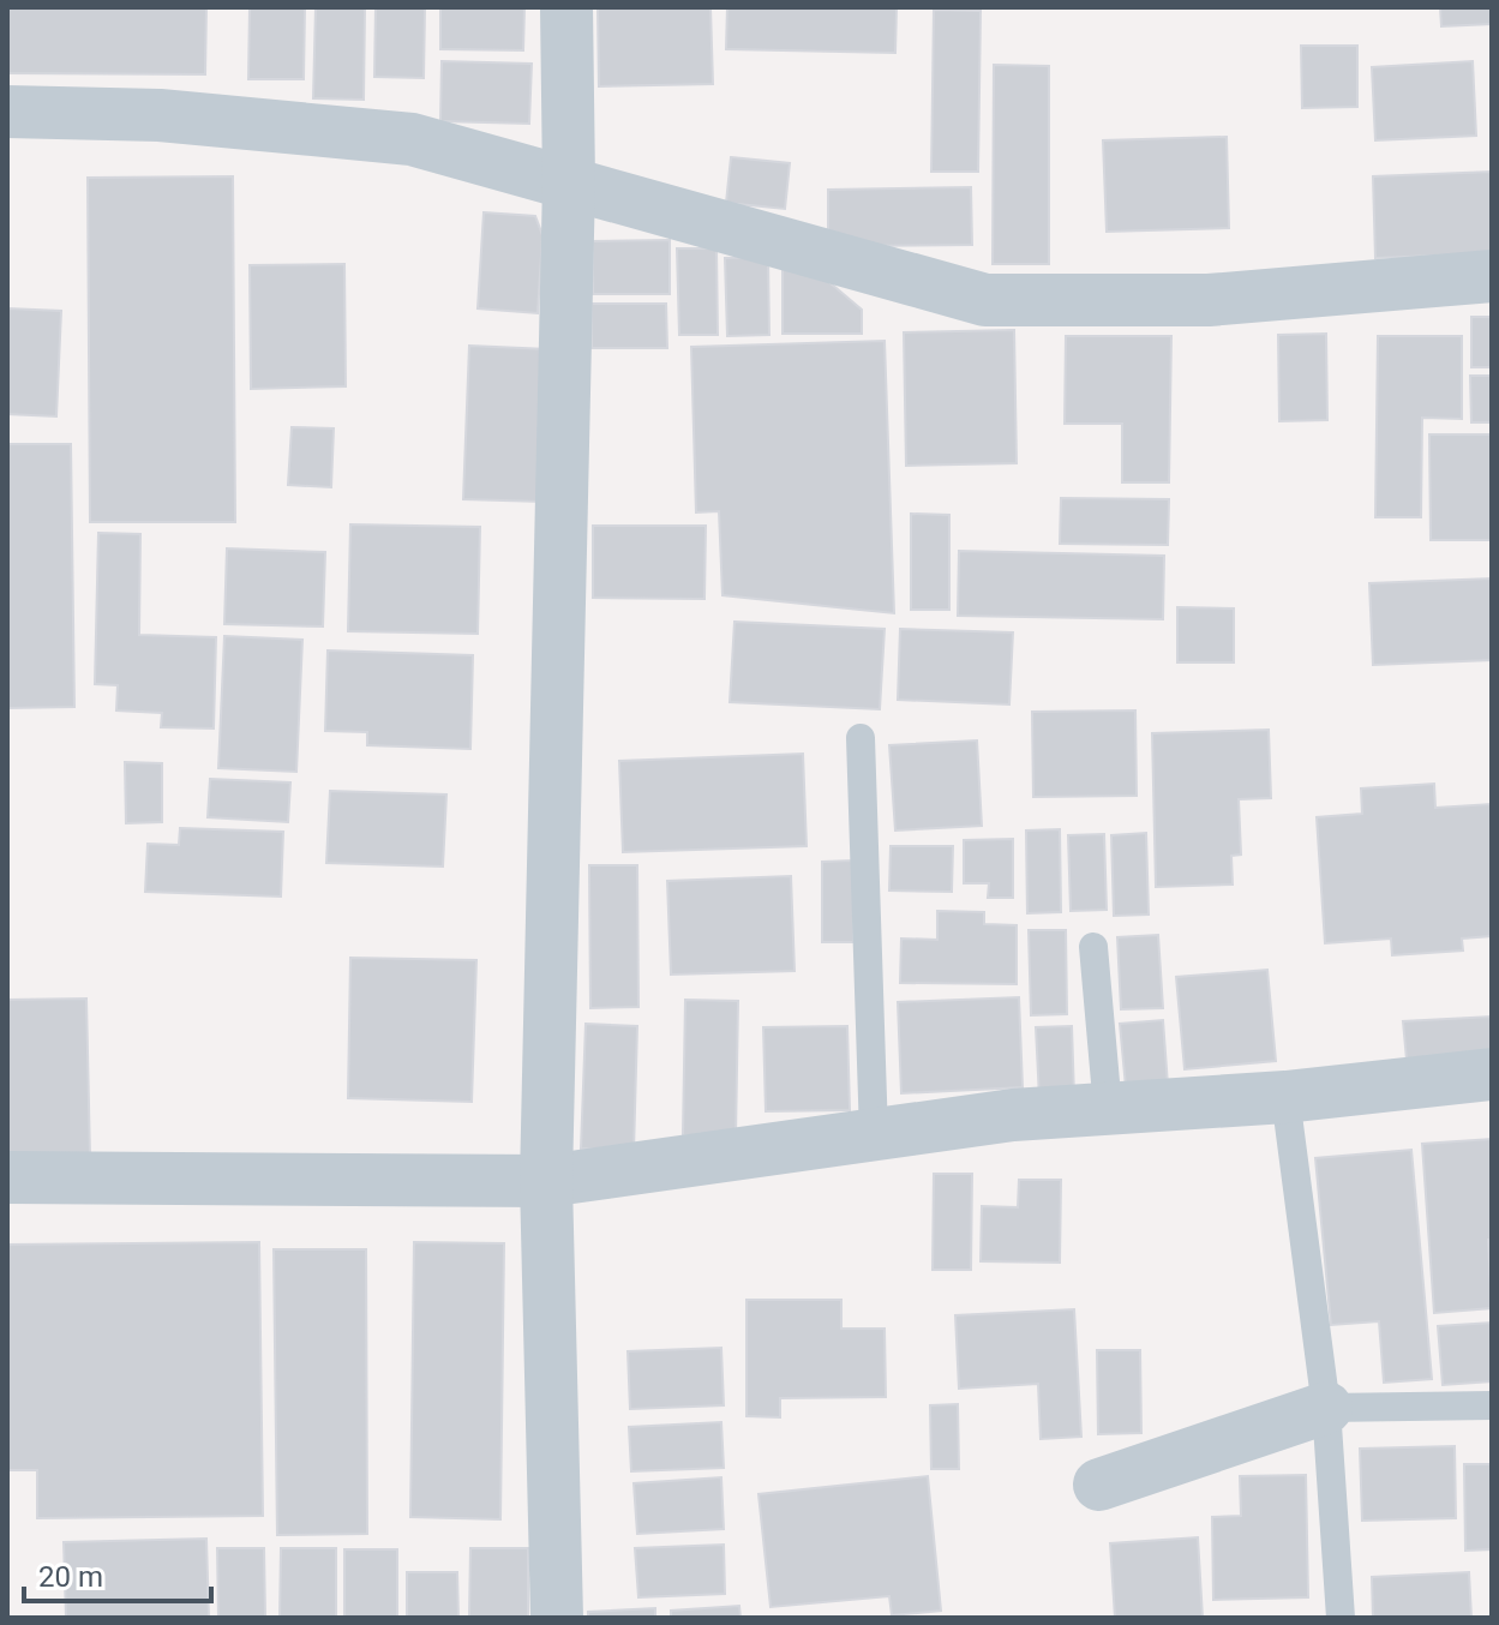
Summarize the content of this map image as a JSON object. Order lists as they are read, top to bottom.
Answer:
{
  "scale_bar": "20 m"
}
